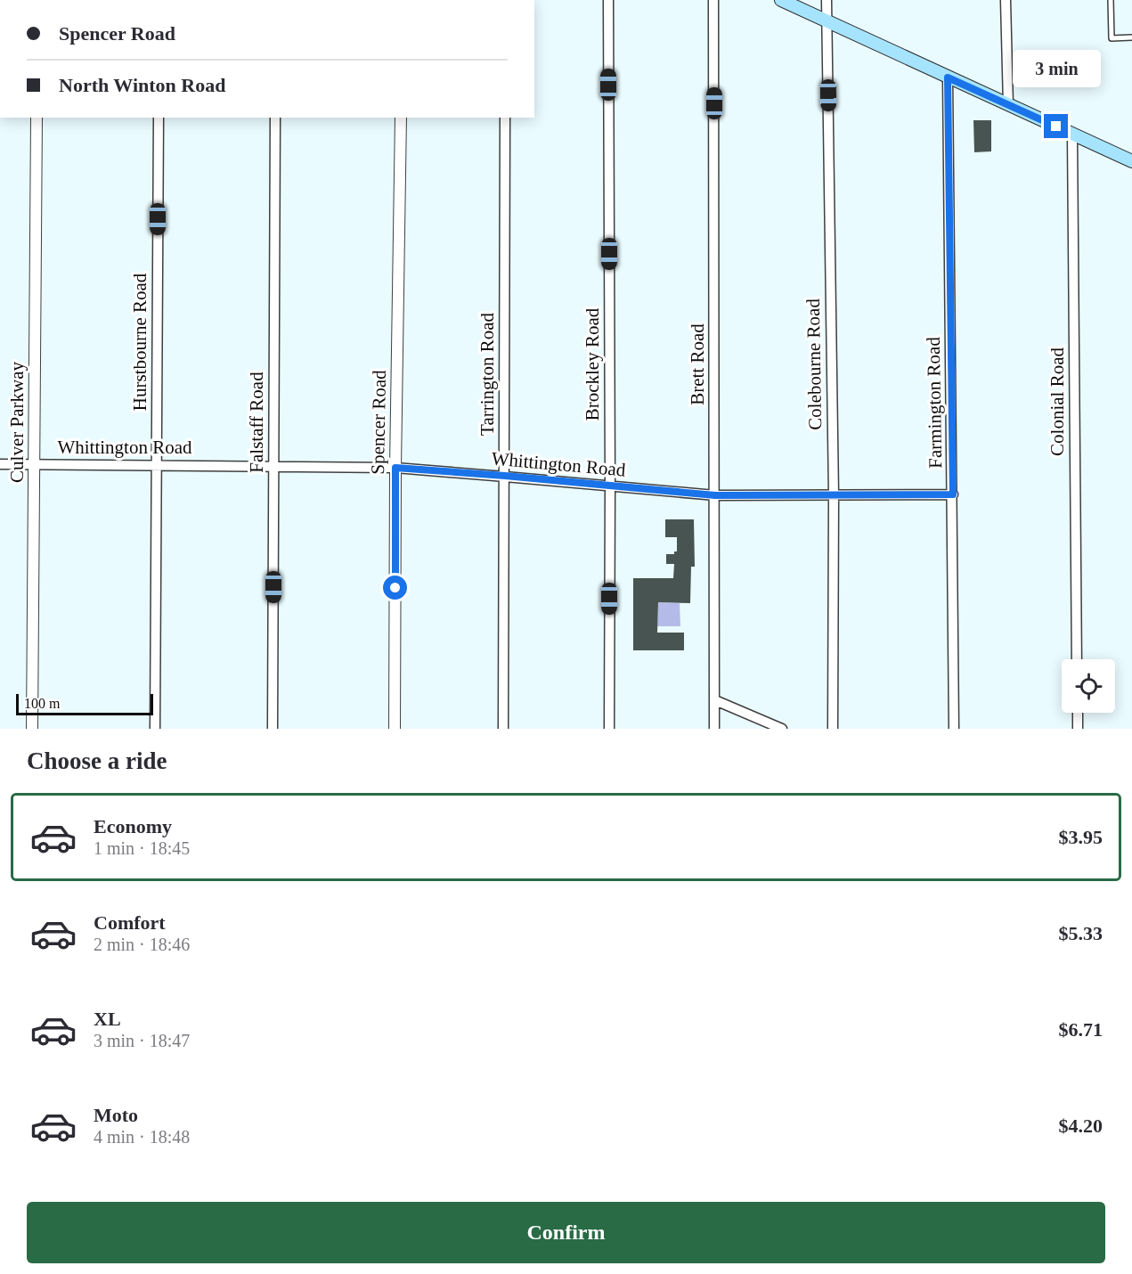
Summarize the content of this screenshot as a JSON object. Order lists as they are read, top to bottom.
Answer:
{
  "streets": {
    "street": [
      "Hurstbourne Road",
      "Brockley Road",
      "Brett Road",
      "Colebourne Road",
      "Tarrington Road",
      "Colonial Road",
      "Farmington Road",
      "Culver Parkway",
      "Falstaff Road",
      "Spencer Road",
      "Whittington Road"
    ]
  },
  "crossings": [
    ["Hurstbourne Road", "Whittington Road"],
    ["Brockley Road", "Whittington Road"],
    ["Brett Road", "Whittington Road"],
    ["Colebourne Road", "Whittington Road"],
    ["Tarrington Road", "Whittington Road"],
    ["Farmington Road", "Whittington Road"],
    ["Culver Parkway", "Whittington Road"],
    ["Falstaff Road", "Whittington Road"],
    ["Spencer Road", "Whittington Road"]
  ],
  "scale_bar": "100 m",
  "page": {
    "banner": ["Spencer Road", "North Winton Road"],
    "bubble": "3 min",
    "scale": "100 m",
    "heading": "Choose a ride",
    "list": [
      {
        "name": "Economy",
        "note": "1 min · 18:45",
        "value": "$3.95"
      },
      {
        "name": "Comfort",
        "note": "2 min · 18:46",
        "value": "$5.33"
      },
      {
        "name": "XL",
        "note": "3 min · 18:47",
        "value": "$6.71"
      },
      {
        "name": "Moto",
        "note": "4 min · 18:48",
        "value": "$4.20"
      }
    ],
    "buttons": "Confirm"
  }
}
